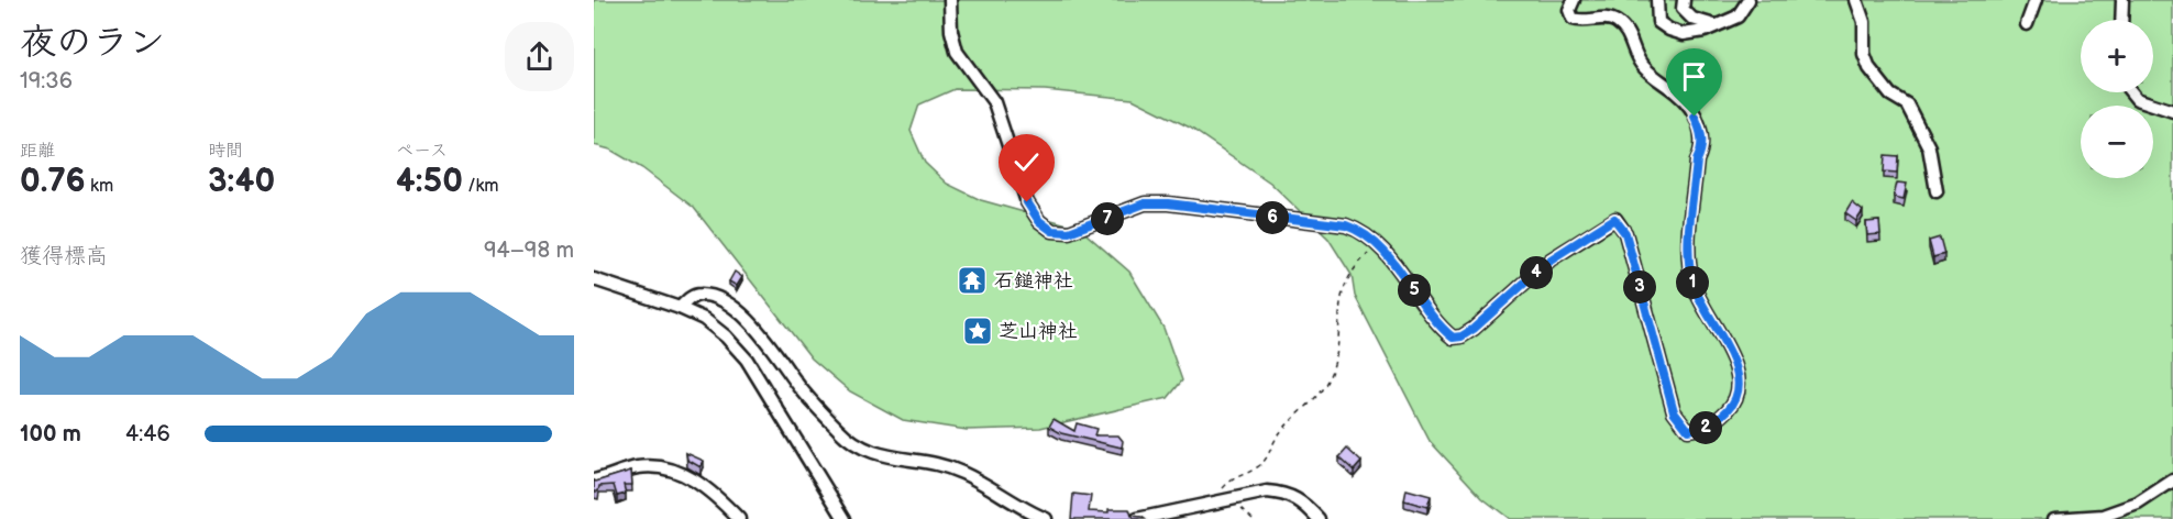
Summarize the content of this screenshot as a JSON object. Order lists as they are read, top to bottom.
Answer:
{
  "places": {
    "temple": ["石鎚神社"],
    "place": ["芝山神社"]
  },
  "page": {
    "heading": ["夜のラン", "19:36"],
    "map_buttons": ["+", "−"],
    "stats": [
      ["距離", "0.76 km"],
      ["時間", "3:40"],
      ["ペース", "4:50 /km"]
    ],
    "pins": [
      "6",
      "7",
      "4",
      "1",
      "3",
      "5",
      "2"
    ],
    "chart": ["獲得標高", "94–98 m"],
    "list": [
      {
        "name": "100 m",
        "note": "4:46"
      }
    ]
  }
}
